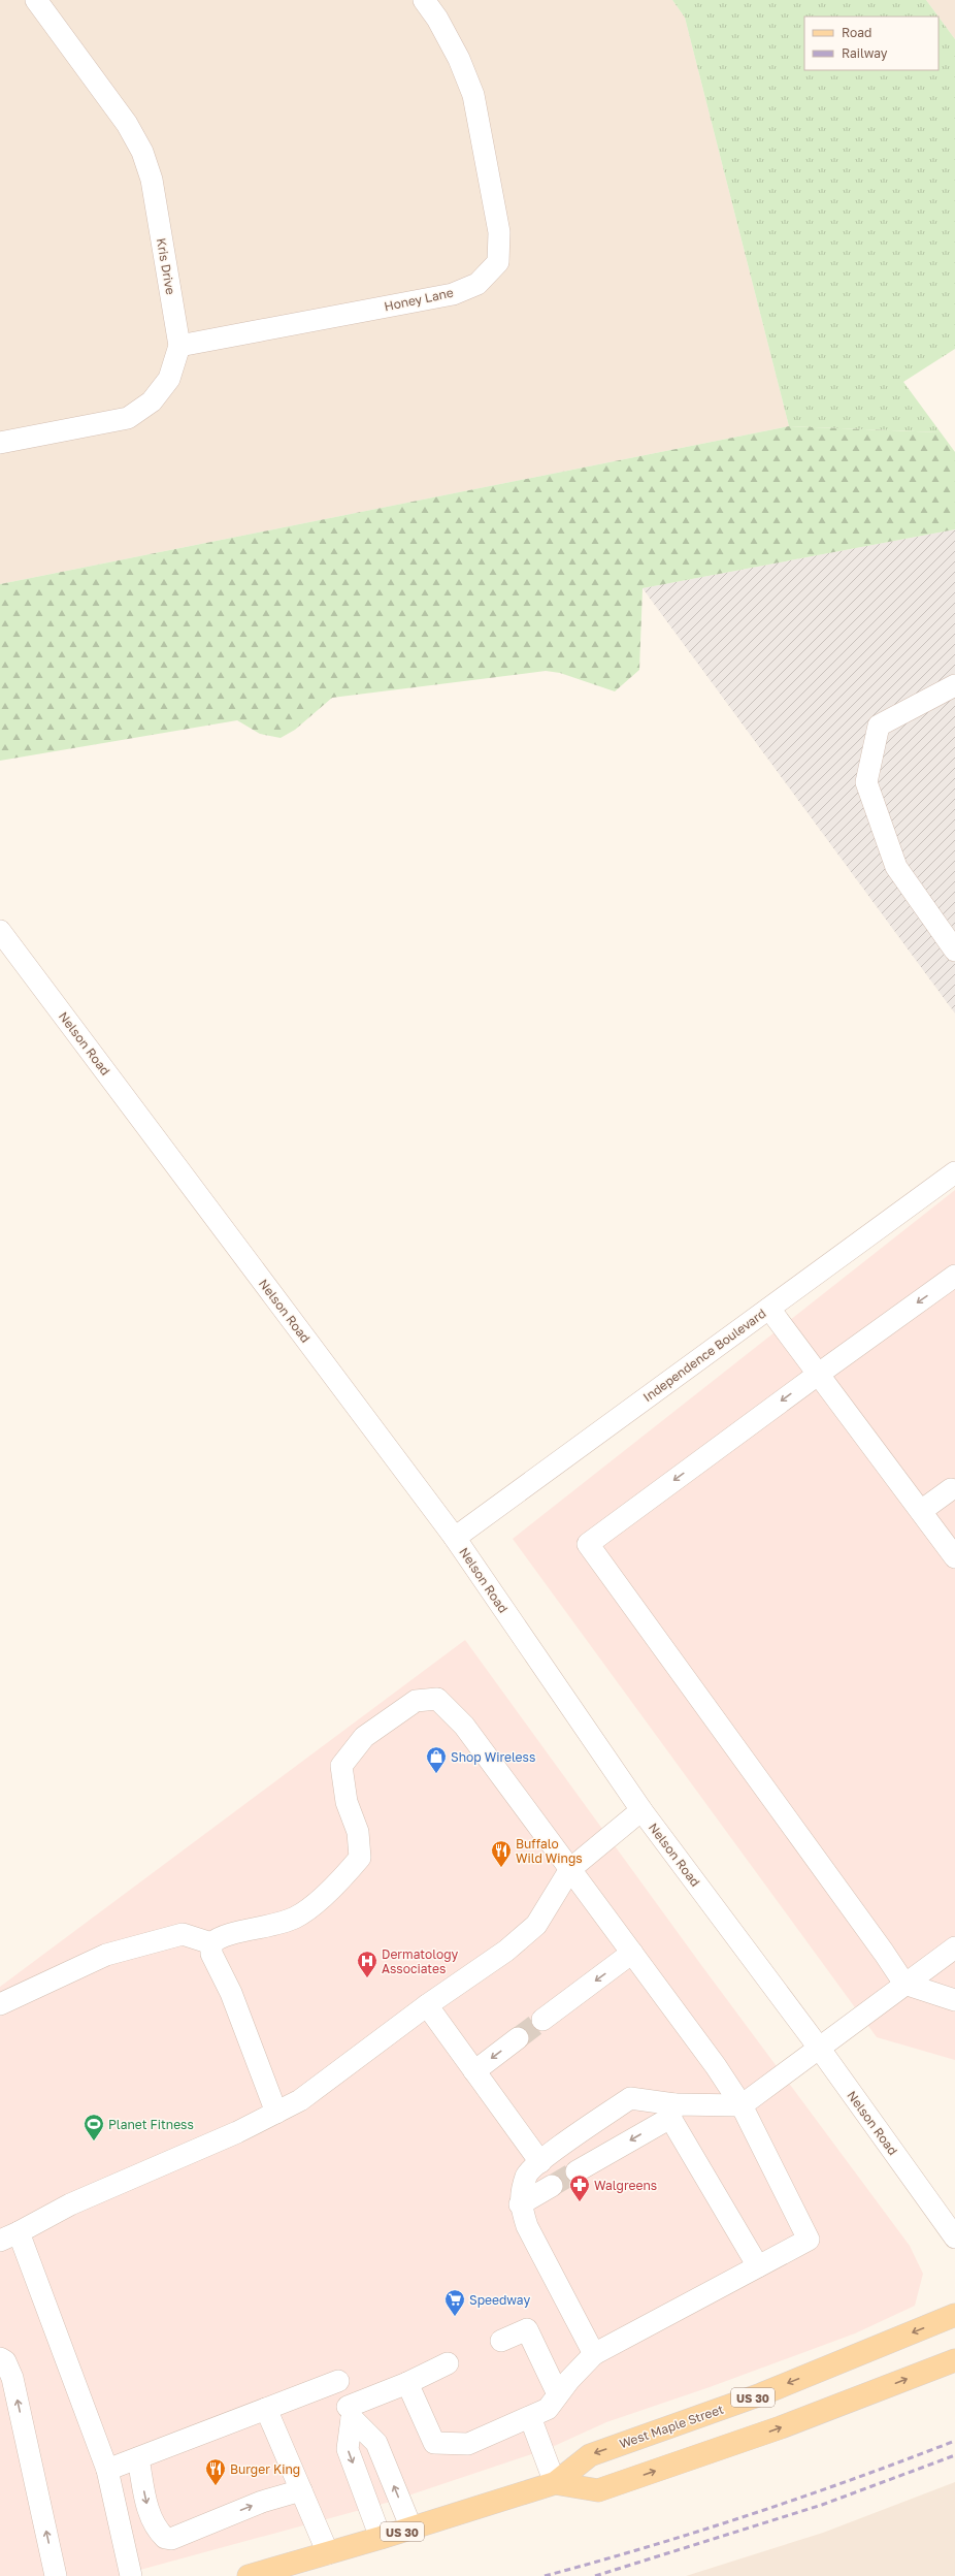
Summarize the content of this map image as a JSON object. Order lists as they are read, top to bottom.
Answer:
{
  "streets": {
    "main road": ["US 30", "West Maple Street"],
    "street": [
      "Kris Drive",
      "Honey Lane",
      "Nelson Road",
      "Independence Boulevard"
    ]
  },
  "crossings": [
    ["Kris Drive", "Honey Lane"],
    ["Nelson Road", "Independence Boulevard"]
  ],
  "places": {
    "shop": ["Shop Wireless"],
    "restaurant": ["Buffalo Wild Wings", "Burger King"],
    "hospital": ["Dermatology Associates"],
    "sports": ["Planet Fitness"],
    "pharmacy": ["Walgreens"],
    "supermarket": ["Speedway"]
  },
  "legend": ["Road", "Railway"]
}
